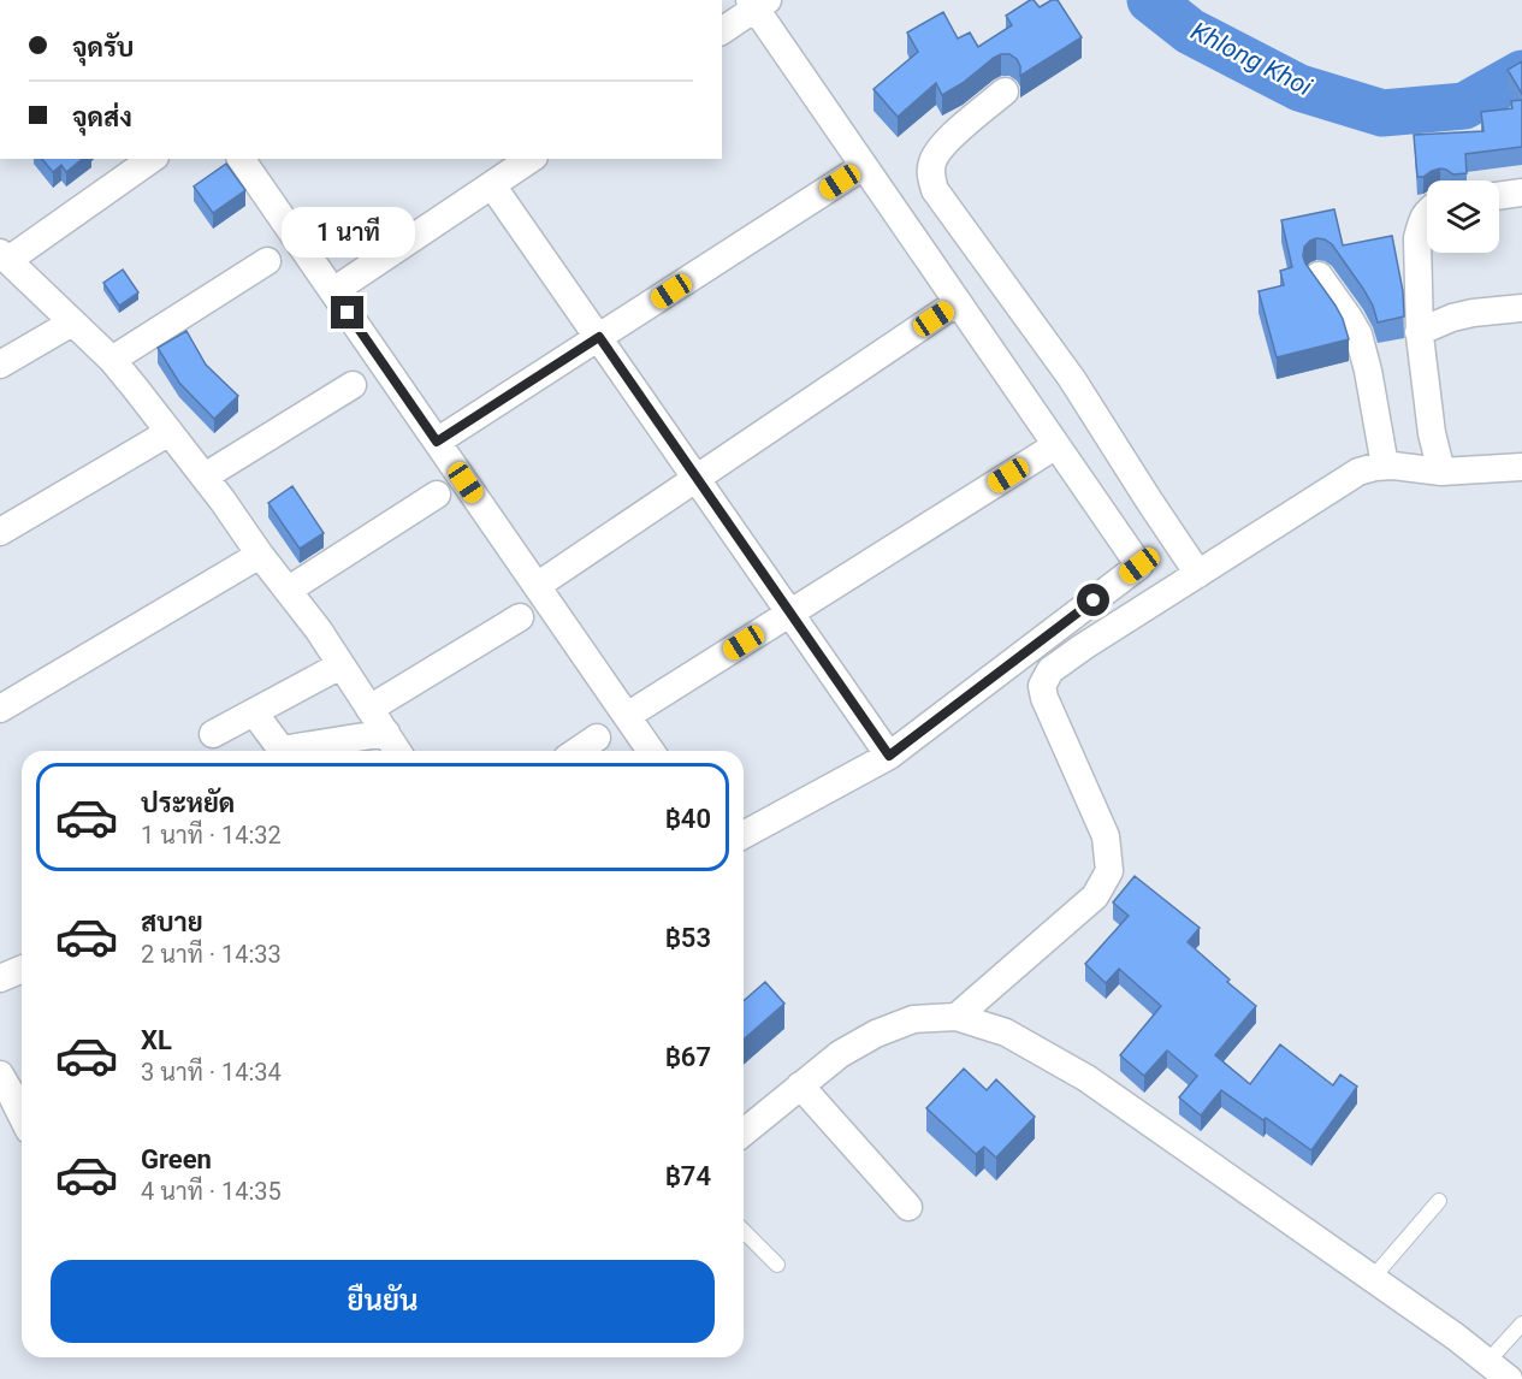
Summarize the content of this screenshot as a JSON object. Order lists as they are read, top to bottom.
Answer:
{
  "water": ["Khlong Khoi"],
  "page": {
    "banner": ["จุดรับ", "จุดส่ง"],
    "bubble": "1 นาที",
    "list": [
      {
        "name": "ประหยัด",
        "note": "1 นาที · 14:32",
        "value": "฿40"
      },
      {
        "name": "สบาย",
        "note": "2 นาที · 14:33",
        "value": "฿53"
      },
      {
        "name": "XL",
        "note": "3 นาที · 14:34",
        "value": "฿67"
      },
      {
        "name": "Green",
        "note": "4 นาที · 14:35",
        "value": "฿74"
      }
    ],
    "buttons": "ยืนยัน"
  }
}
